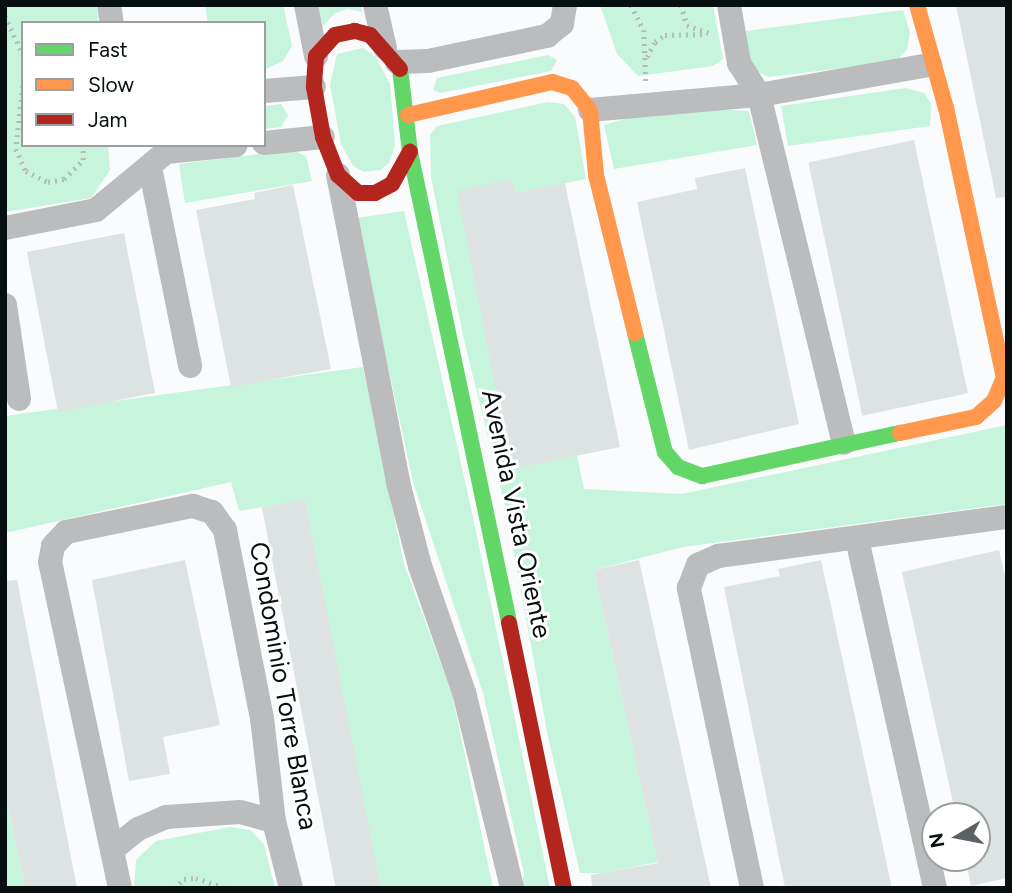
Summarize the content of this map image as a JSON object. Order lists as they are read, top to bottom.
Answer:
{
  "streets": {
    "street": ["Avenida Vista Oriente", "Condominio Torre Blanca"]
  },
  "legend": ["Fast", "Slow", "Jam"],
  "north": "left"
}
